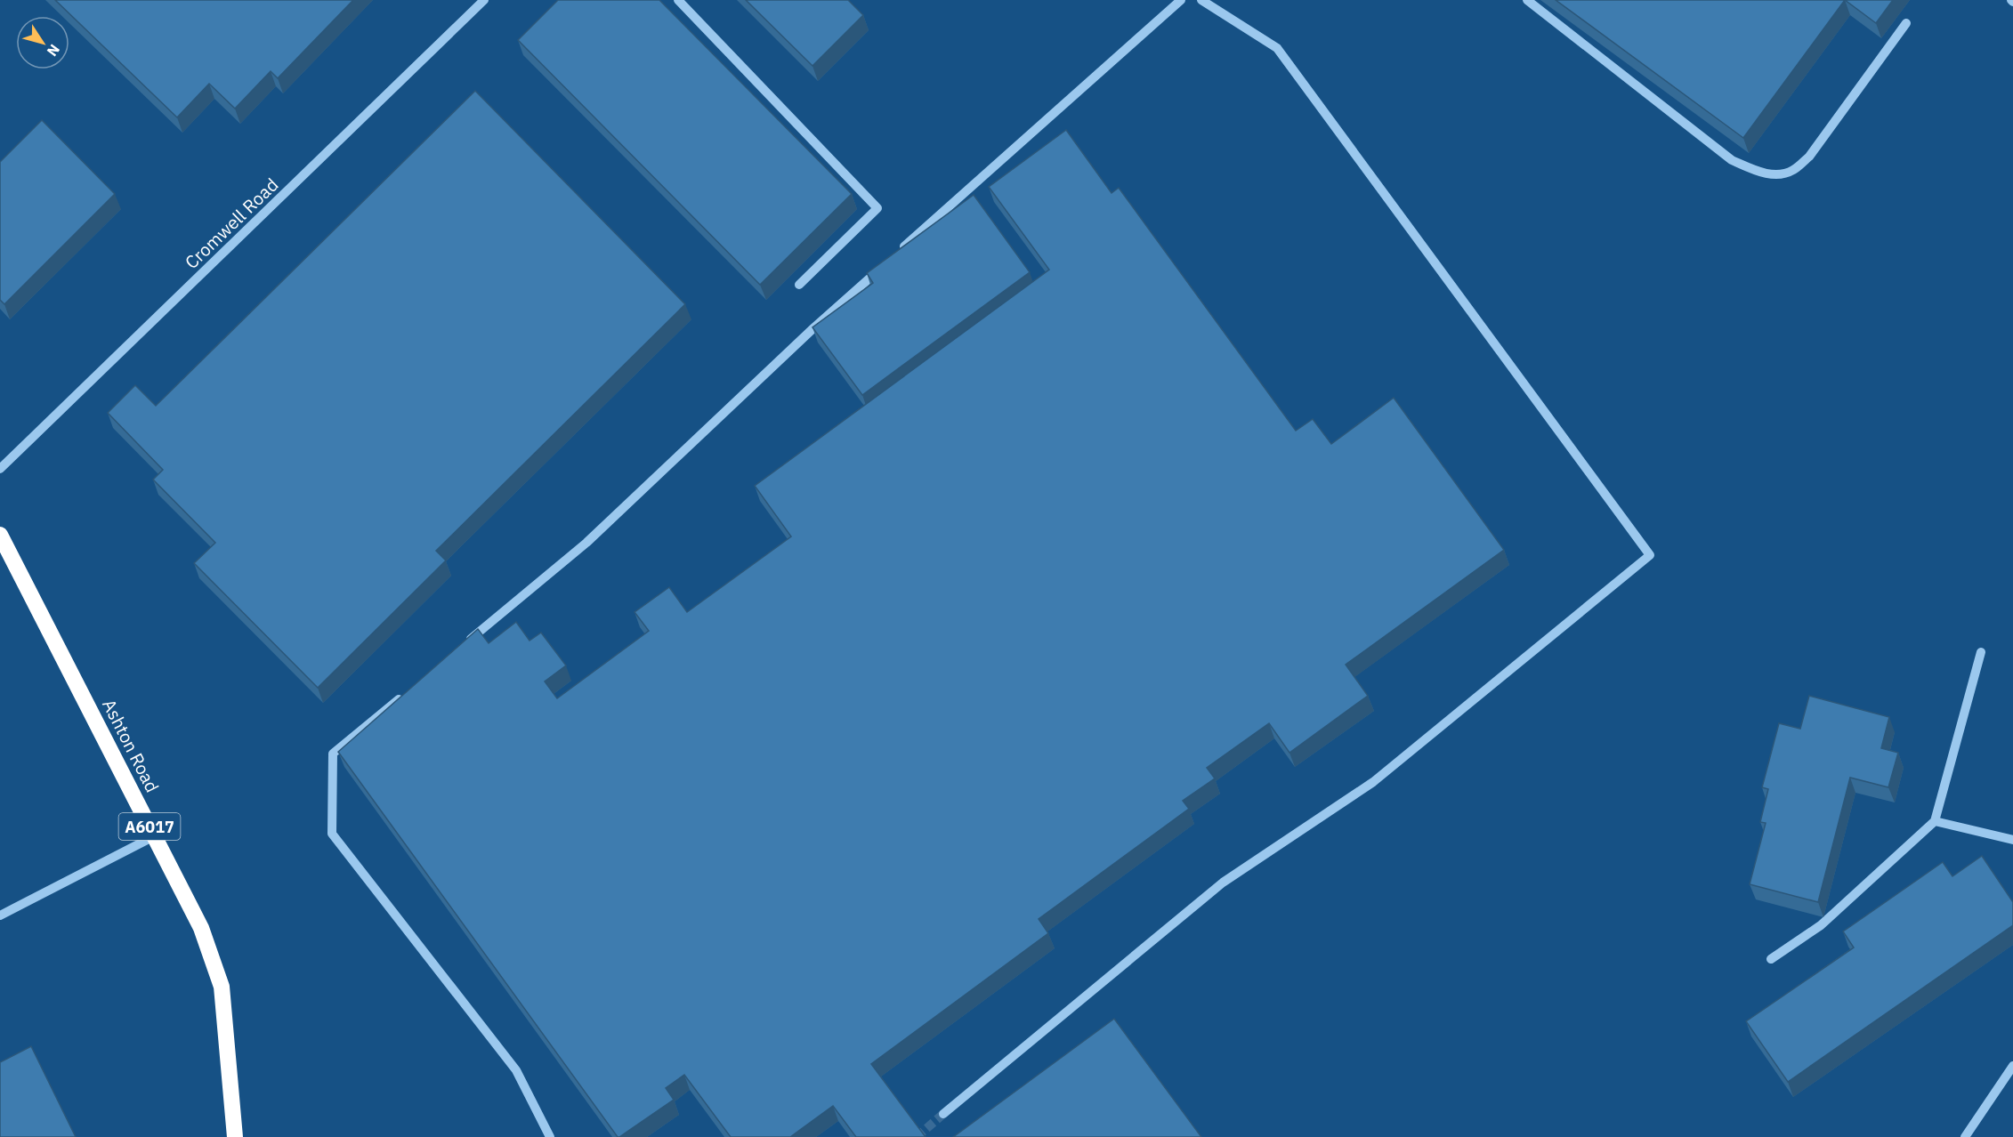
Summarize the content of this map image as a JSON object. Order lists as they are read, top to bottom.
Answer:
{
  "streets": {
    "highway": ["Ashton Road", "A6017"],
    "street": ["Cromwell Road"]
  },
  "north": "bottom right"
}
